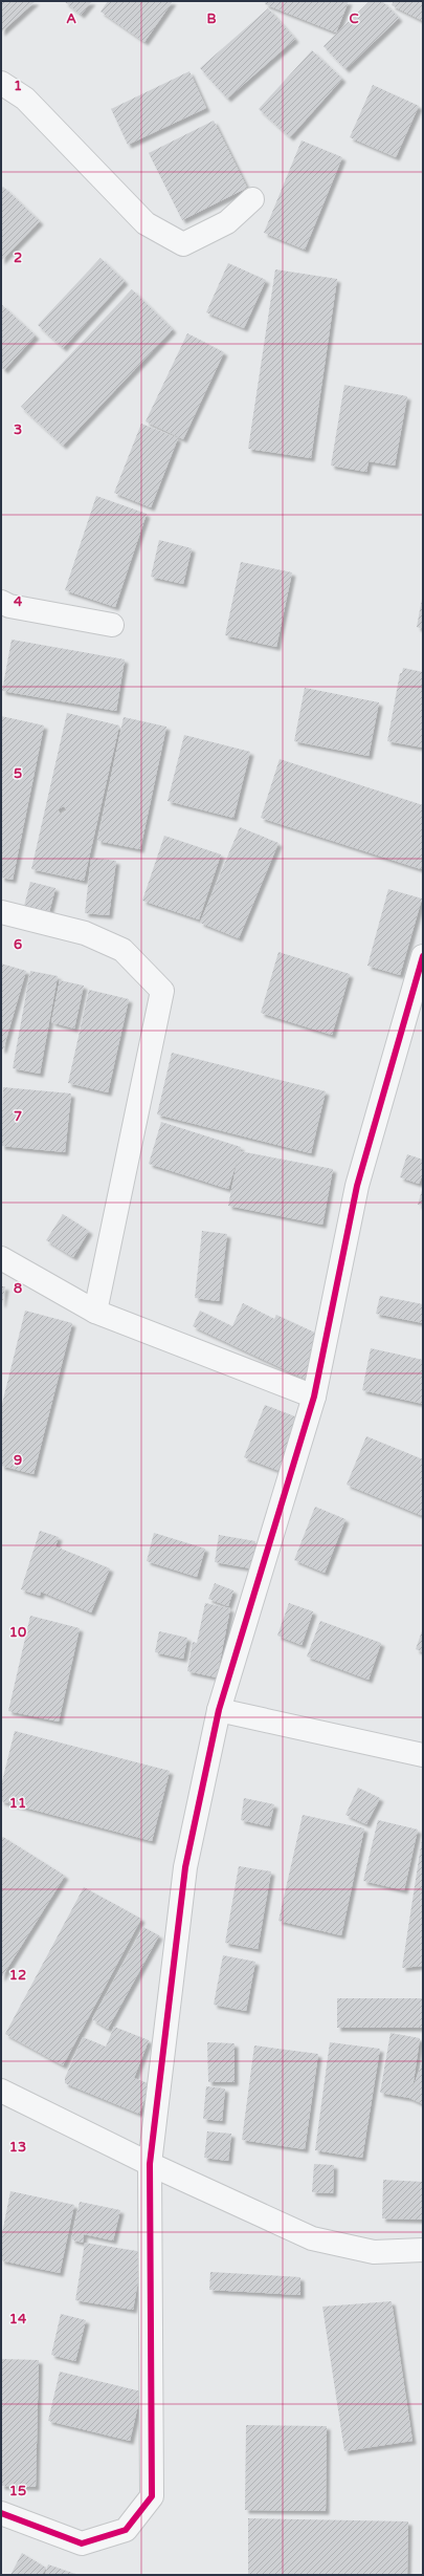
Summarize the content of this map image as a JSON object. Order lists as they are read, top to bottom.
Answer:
{
  "grid": {
    "columns": ["A", "B", "C"],
    "rows": [
      "1",
      "2",
      "3",
      "4",
      "5",
      "6",
      "7",
      "8",
      "9",
      "10",
      "11",
      "12",
      "13",
      "14",
      "15"
    ]
  }
}
